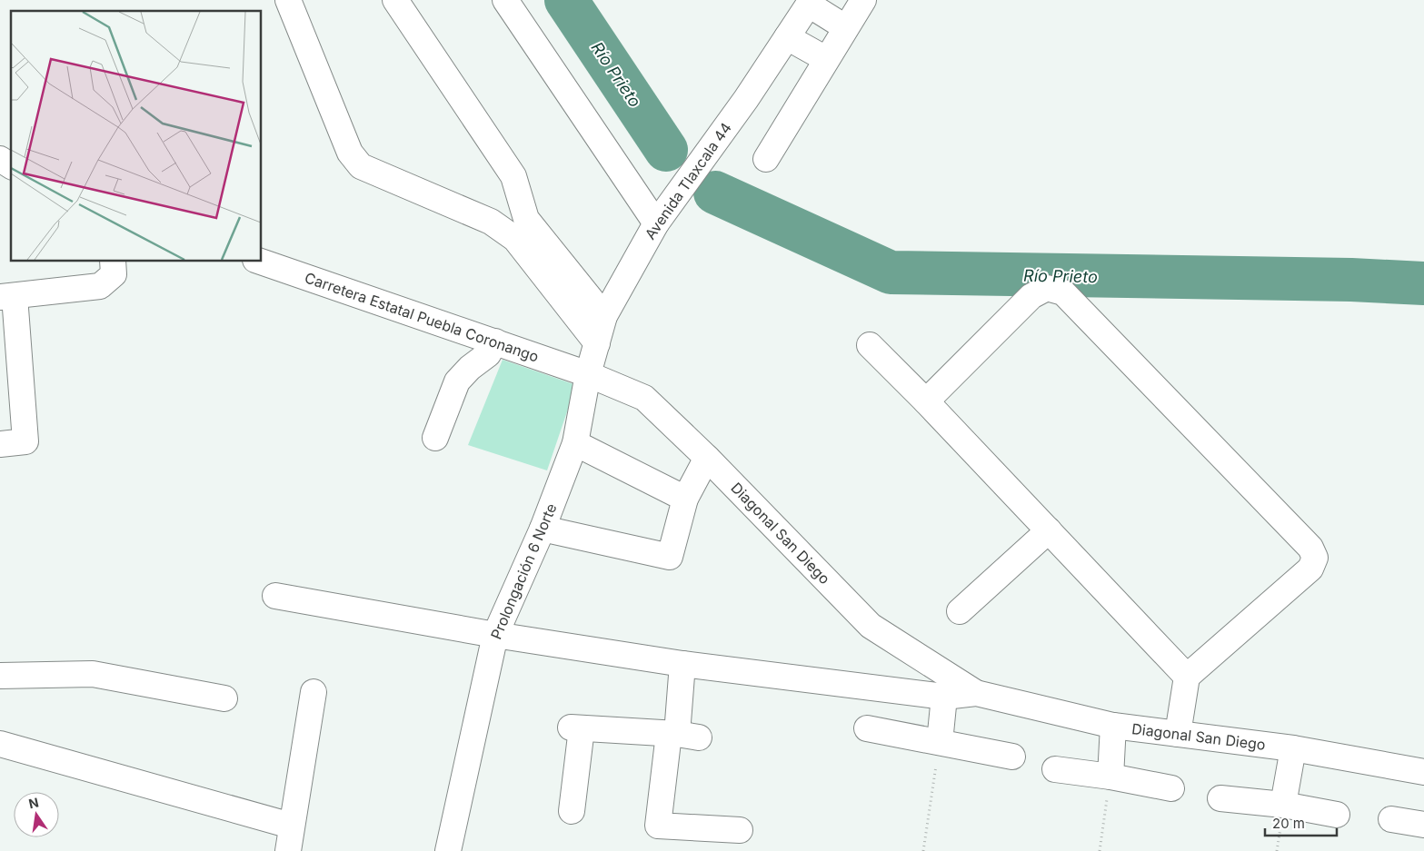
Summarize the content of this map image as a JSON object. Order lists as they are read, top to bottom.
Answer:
{
  "streets": {
    "street": [
      "Avenida Tlaxcala 44",
      "Carretera Estatal Puebla Coronango",
      "Diagonal San Diego",
      "Prolongación 6 Norte"
    ]
  },
  "crossings": [
    ["Avenida Tlaxcala 44", "Carretera Estatal Puebla Coronango"],
    ["Avenida Tlaxcala 44", "Diagonal San Diego"],
    ["Avenida Tlaxcala 44", "Prolongación 6 Norte"],
    ["Carretera Estatal Puebla Coronango", "Diagonal San Diego"],
    ["Carretera Estatal Puebla Coronango", "Prolongación 6 Norte"],
    ["Diagonal San Diego", "Prolongación 6 Norte"]
  ],
  "water": ["Río Prieto"],
  "scale_bar": "20 m",
  "north": "top"
}
